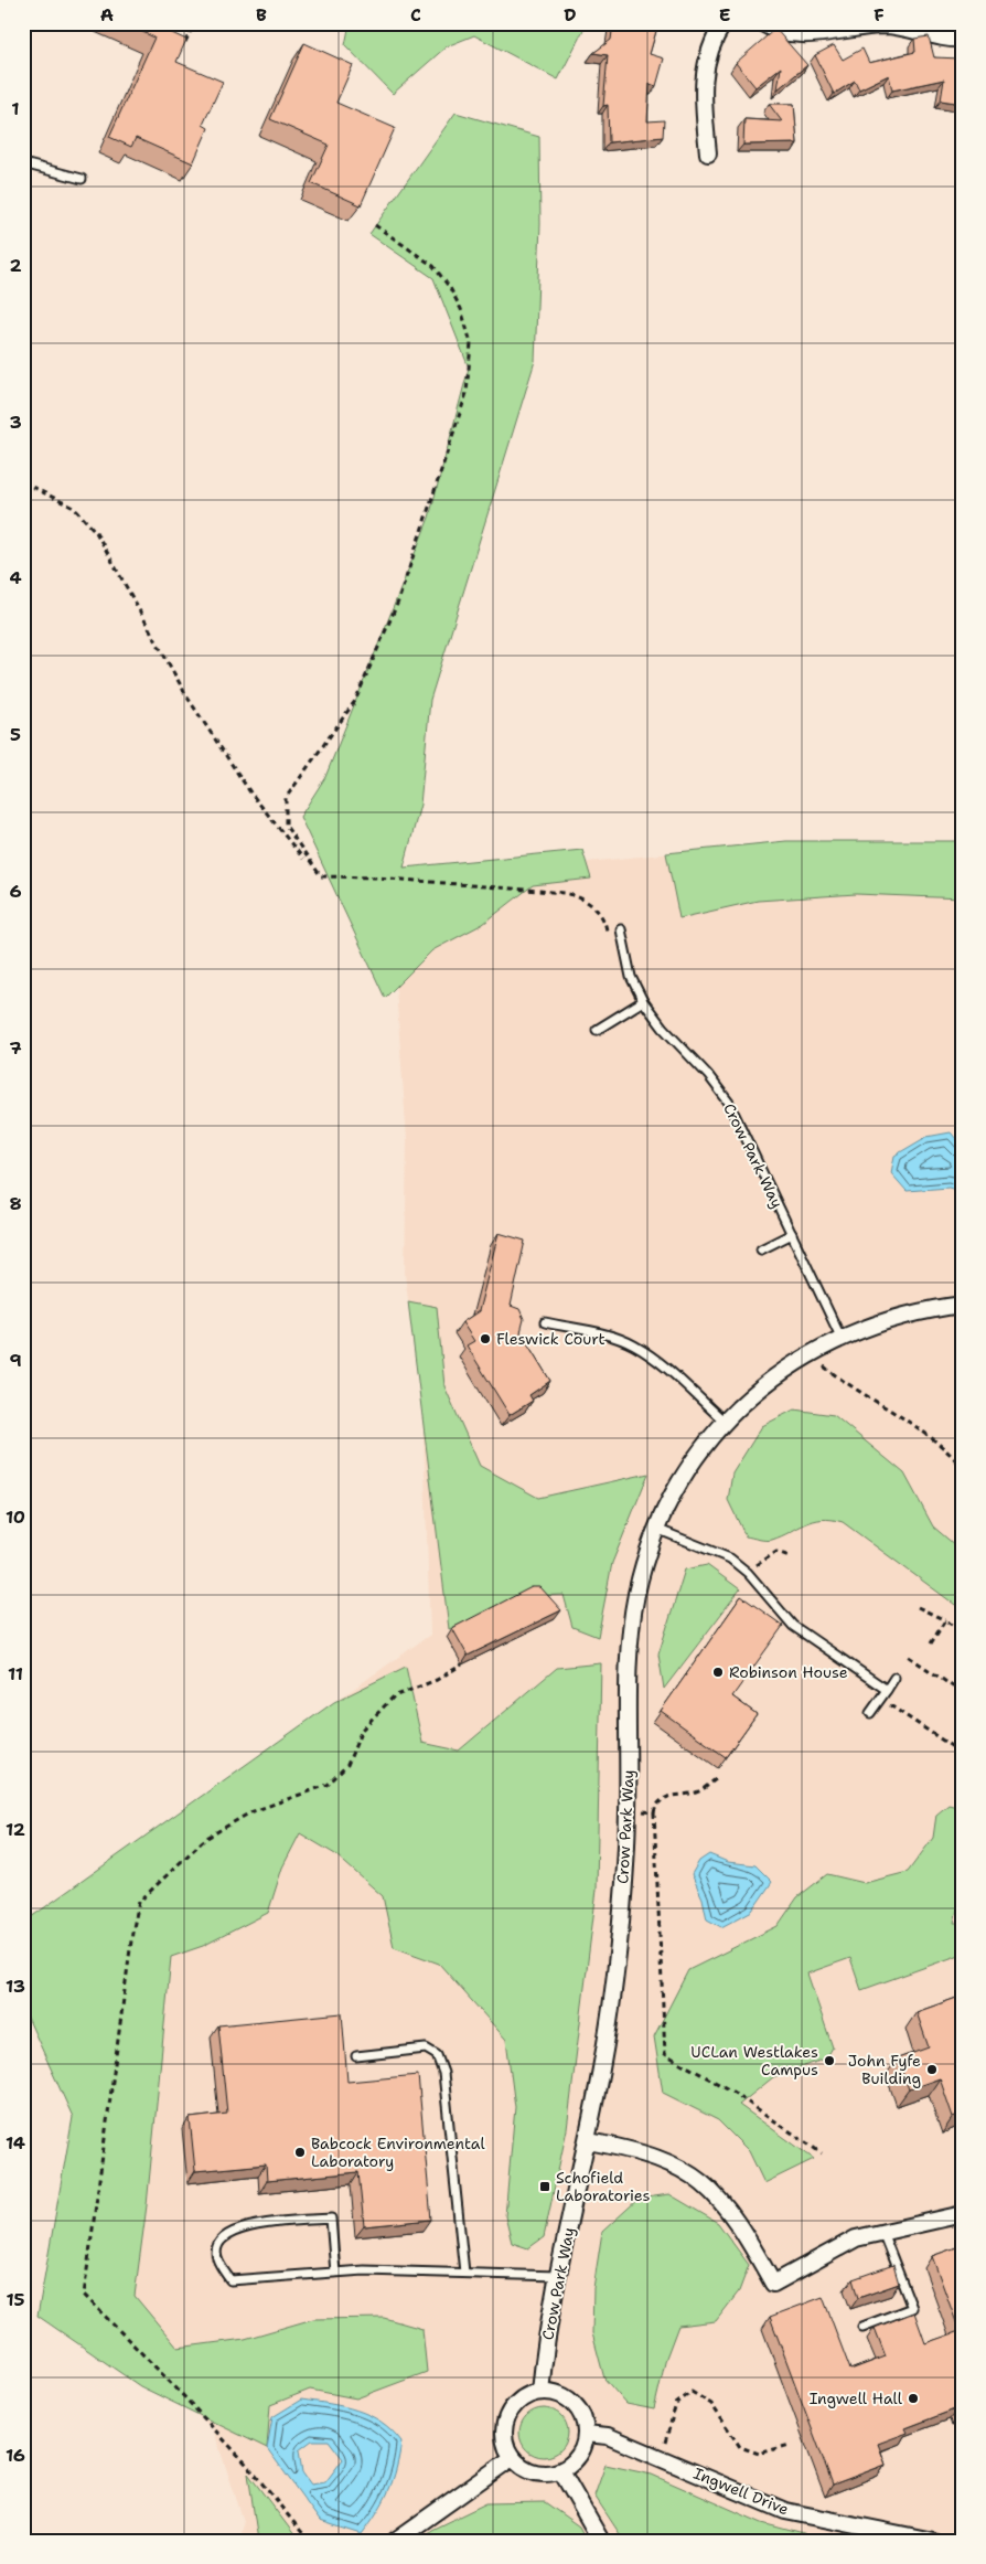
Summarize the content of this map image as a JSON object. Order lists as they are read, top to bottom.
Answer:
{
  "streets": {
    "street": ["Crow Park Way", "Ingwell Drive"]
  },
  "crossings": [
    ["Crow Park Way", "Ingwell Drive"]
  ],
  "places": {
    "other": [
      "Fleswick Court",
      "Robinson House",
      "UCLan Westlakes Campus",
      "John Fyfe Building",
      "Babcock Environmental Laboratory",
      "Ingwell Hall"
    ],
    "transit": ["Schofield Laboratories"]
  },
  "grid": {
    "columns": [
      "A",
      "B",
      "C",
      "D",
      "E",
      "F"
    ],
    "rows": [
      "1",
      "2",
      "3",
      "4",
      "5",
      "6",
      "7",
      "8",
      "9",
      "10",
      "11",
      "12",
      "13",
      "14",
      "15",
      "16"
    ]
  }
}
